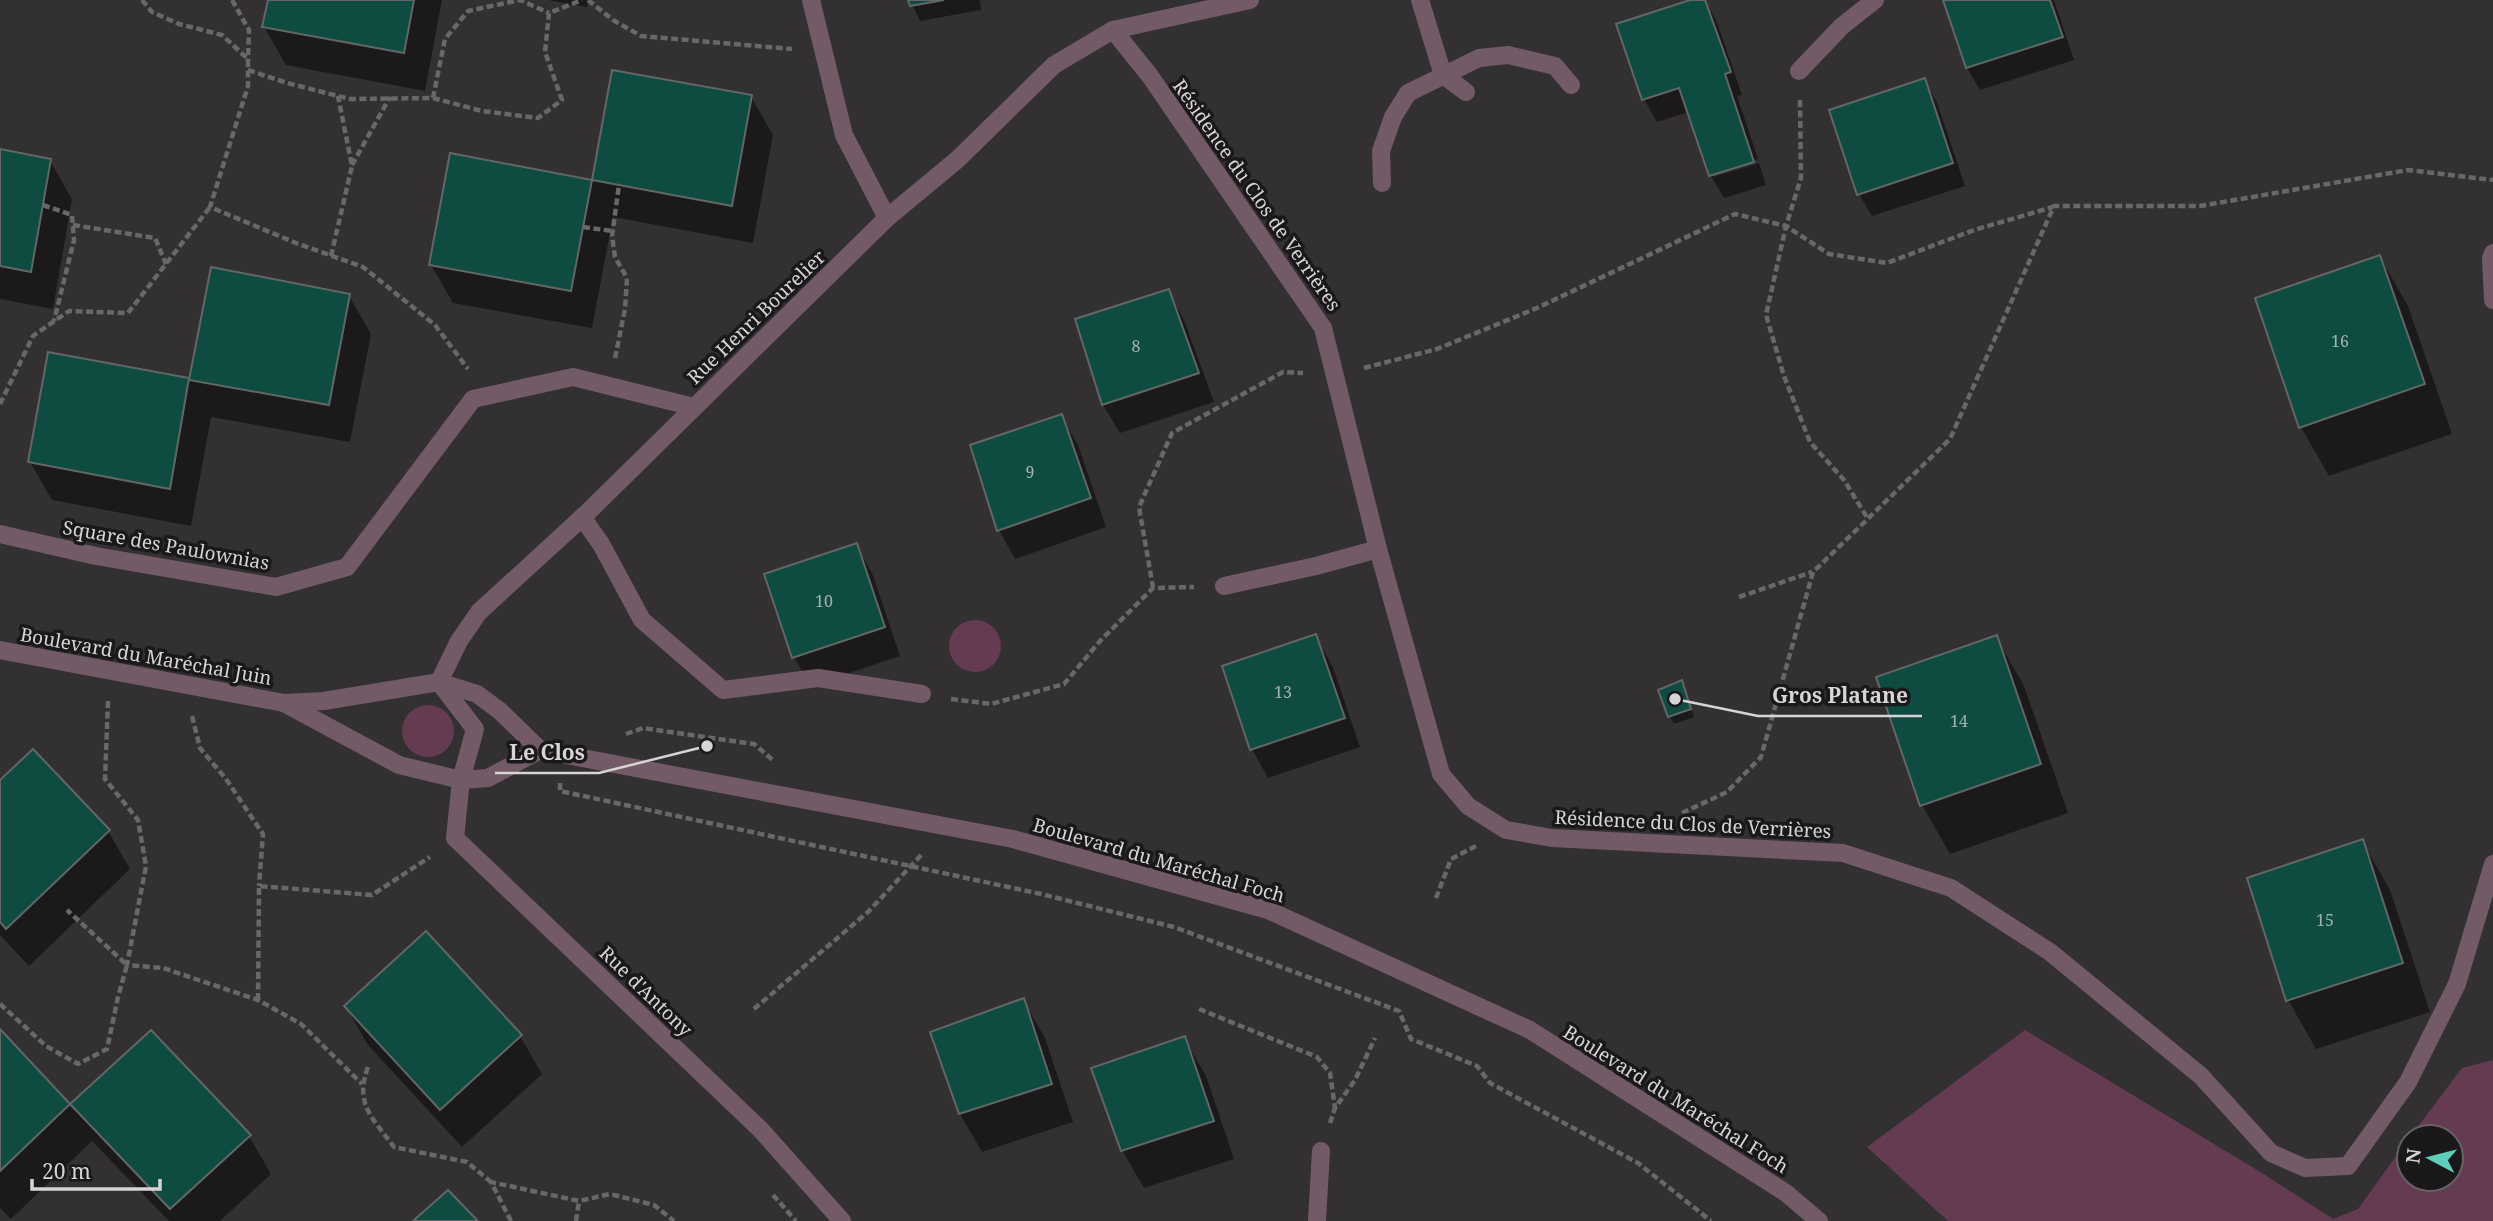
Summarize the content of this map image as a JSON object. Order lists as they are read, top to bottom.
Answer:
{
  "streets": {
    "street": [
      "Résidence du Clos de Verrières",
      "Rue Henri Bourelier",
      "Square des Paulownias",
      "Boulevard du Maréchal Juin",
      "Boulevard du Maréchal Foch",
      "Rue d'Antony"
    ]
  },
  "crossings": [
    ["Résidence du Clos de Verrières", "Rue Henri Bourelier"],
    ["Rue Henri Bourelier", "Square des Paulownias"],
    ["Rue Henri Bourelier", "Boulevard du Maréchal Juin"],
    ["Boulevard du Maréchal Juin", "Boulevard du Maréchal Foch"]
  ],
  "places": ["Gros Platane", "Le Clos"],
  "house_numbers": [
    "16",
    "8",
    "9",
    "10",
    "13",
    "14",
    "15"
  ],
  "scale_bar": "20 m",
  "north": "left"
}
